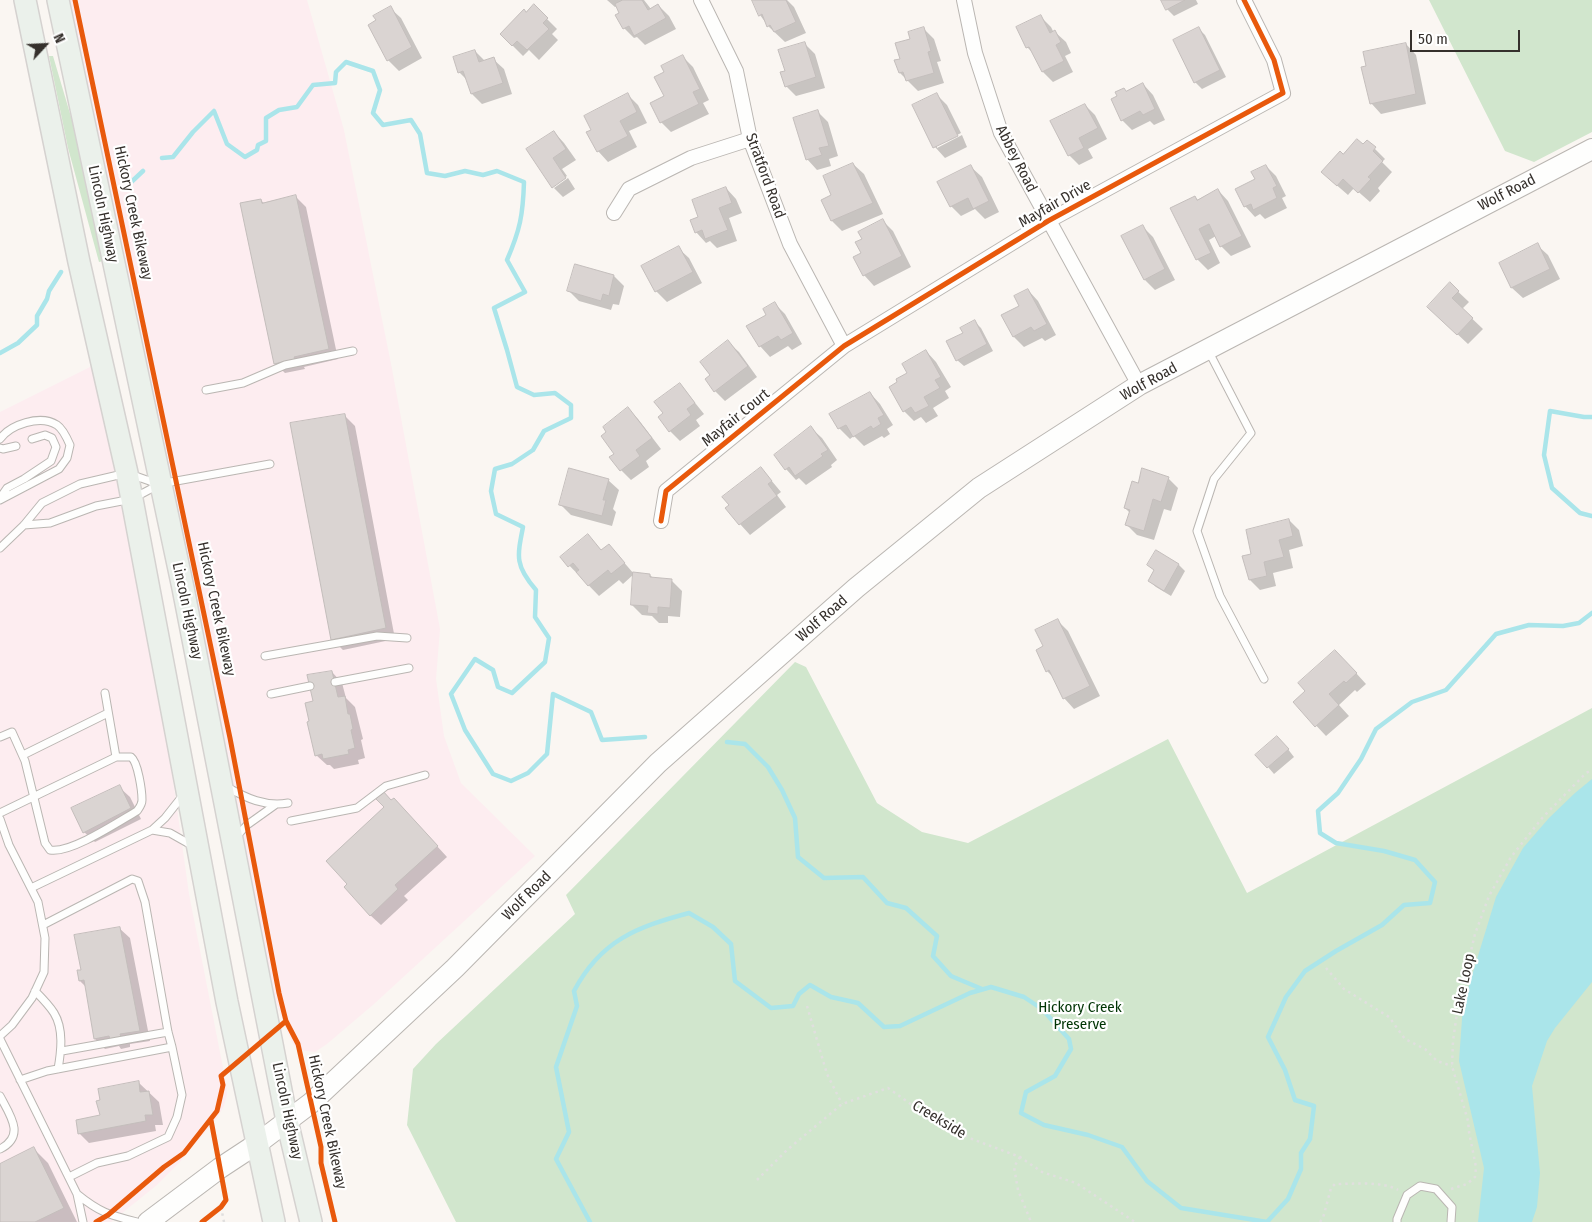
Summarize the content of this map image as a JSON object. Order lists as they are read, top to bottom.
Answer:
{
  "streets": {
    "main road": ["Wolf Road", "Lincoln Highway"],
    "street": [
      "Abbey Road",
      "Stratford Road",
      "Mayfair Drive",
      "Mayfair Court"
    ],
    "path": ["Lake Loop", "Creekside"],
    "cycle path": ["Hickory Creek Bikeway"]
  },
  "crossings": [
    ["Abbey Road", "Wolf Road"],
    ["Abbey Road", "Mayfair Drive"],
    ["Stratford Road", "Mayfair Drive"],
    ["Stratford Road", "Mayfair Court"],
    ["Wolf Road", "Lincoln Highway"],
    ["Mayfair Drive", "Mayfair Court"]
  ],
  "parks": ["Hickory Creek Preserve"],
  "scale_bar": "50 m",
  "north": "top right"
}
